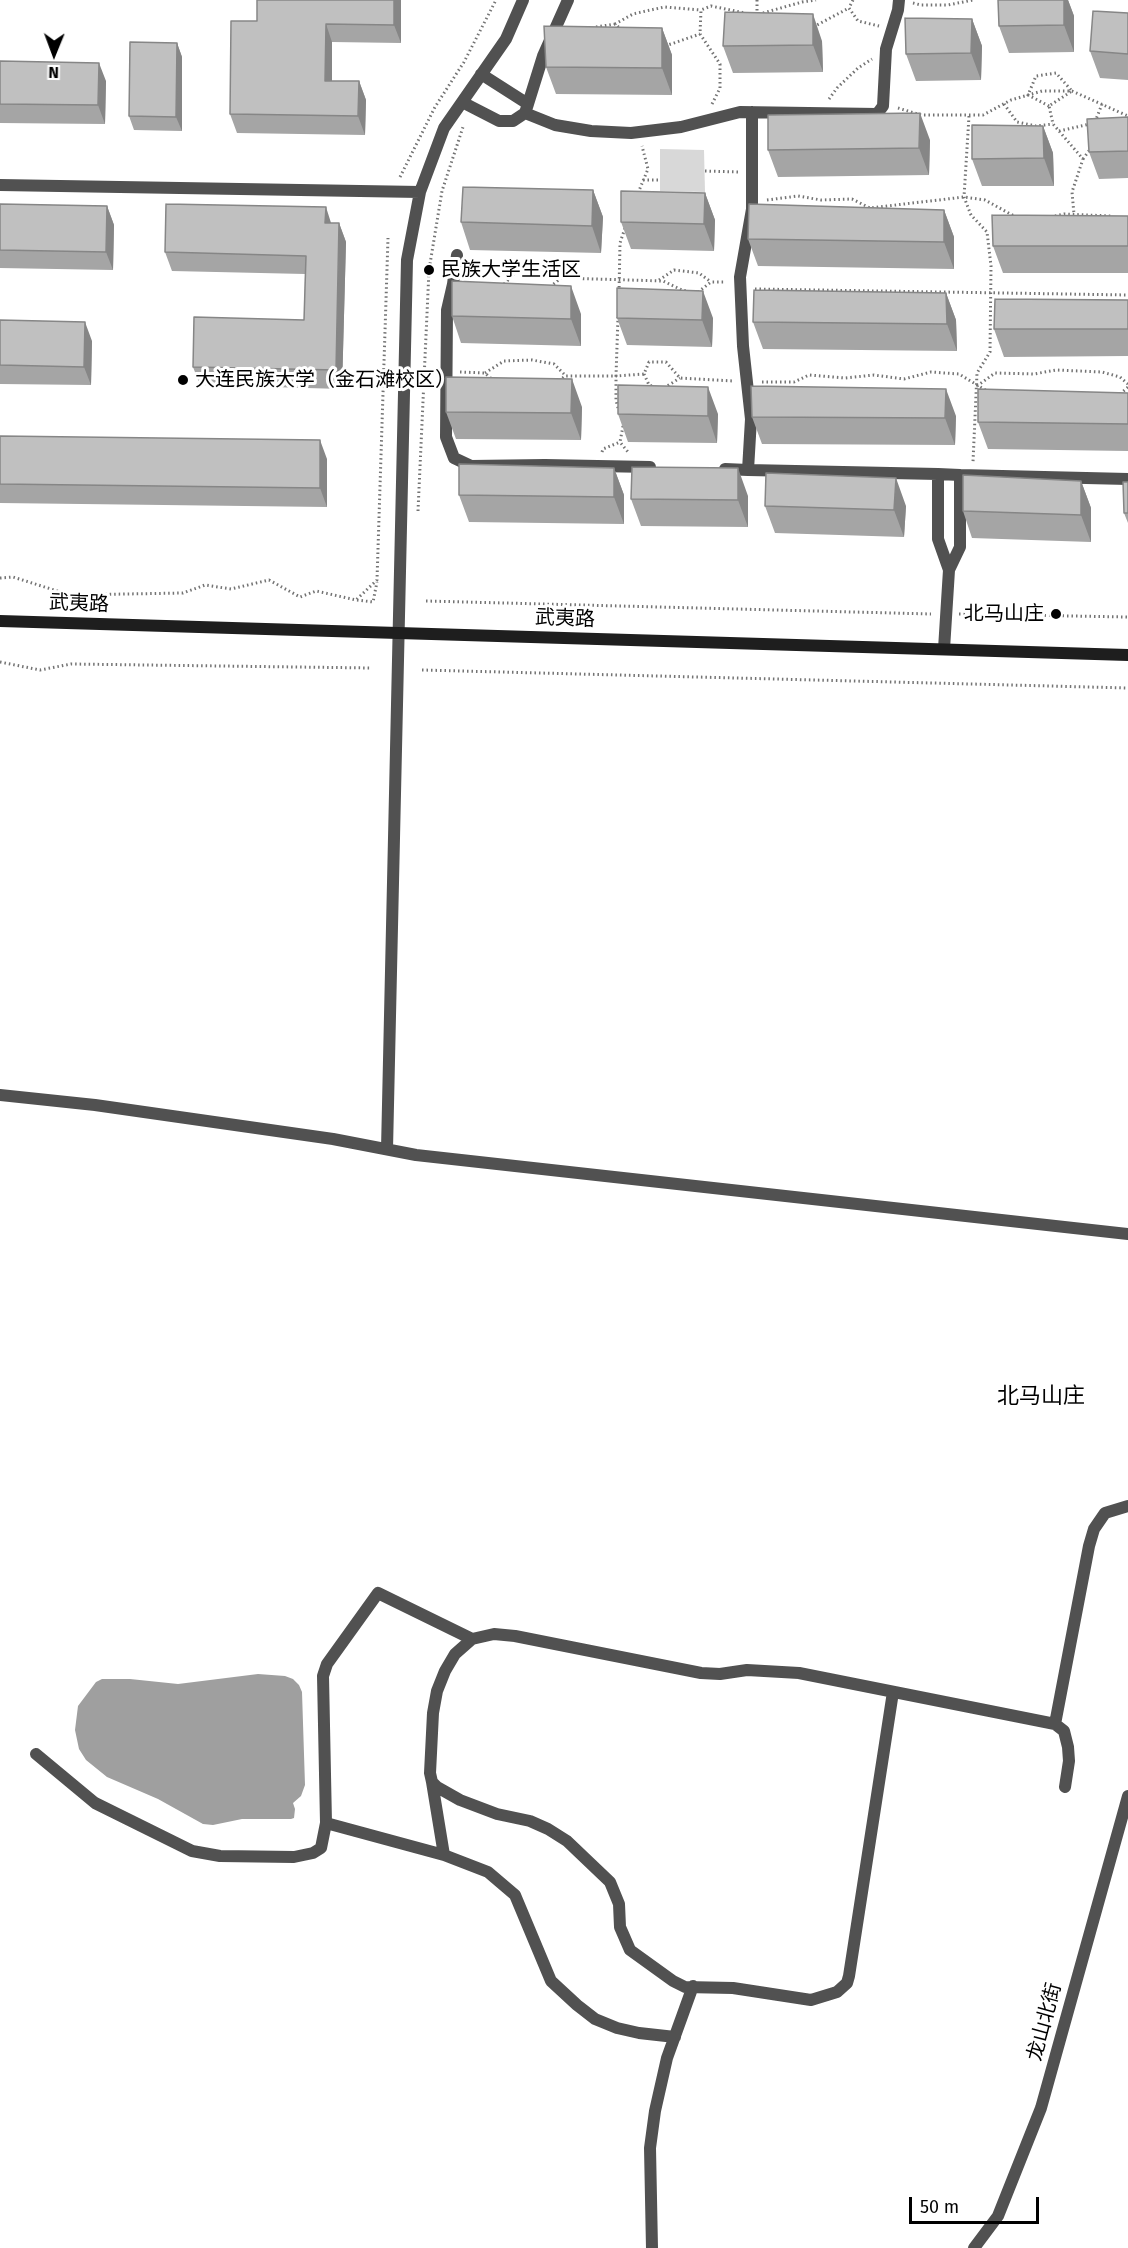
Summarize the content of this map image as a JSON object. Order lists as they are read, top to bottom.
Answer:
{
  "streets": {
    "main road": ["武夷路"],
    "street": ["龙山北街"]
  },
  "districts": ["北马山庄"],
  "places": ["民族大学生活区", "大连民族大学（金石滩校区）", "北马山庄"],
  "scale_bar": "50 m",
  "north": "bottom"
}
